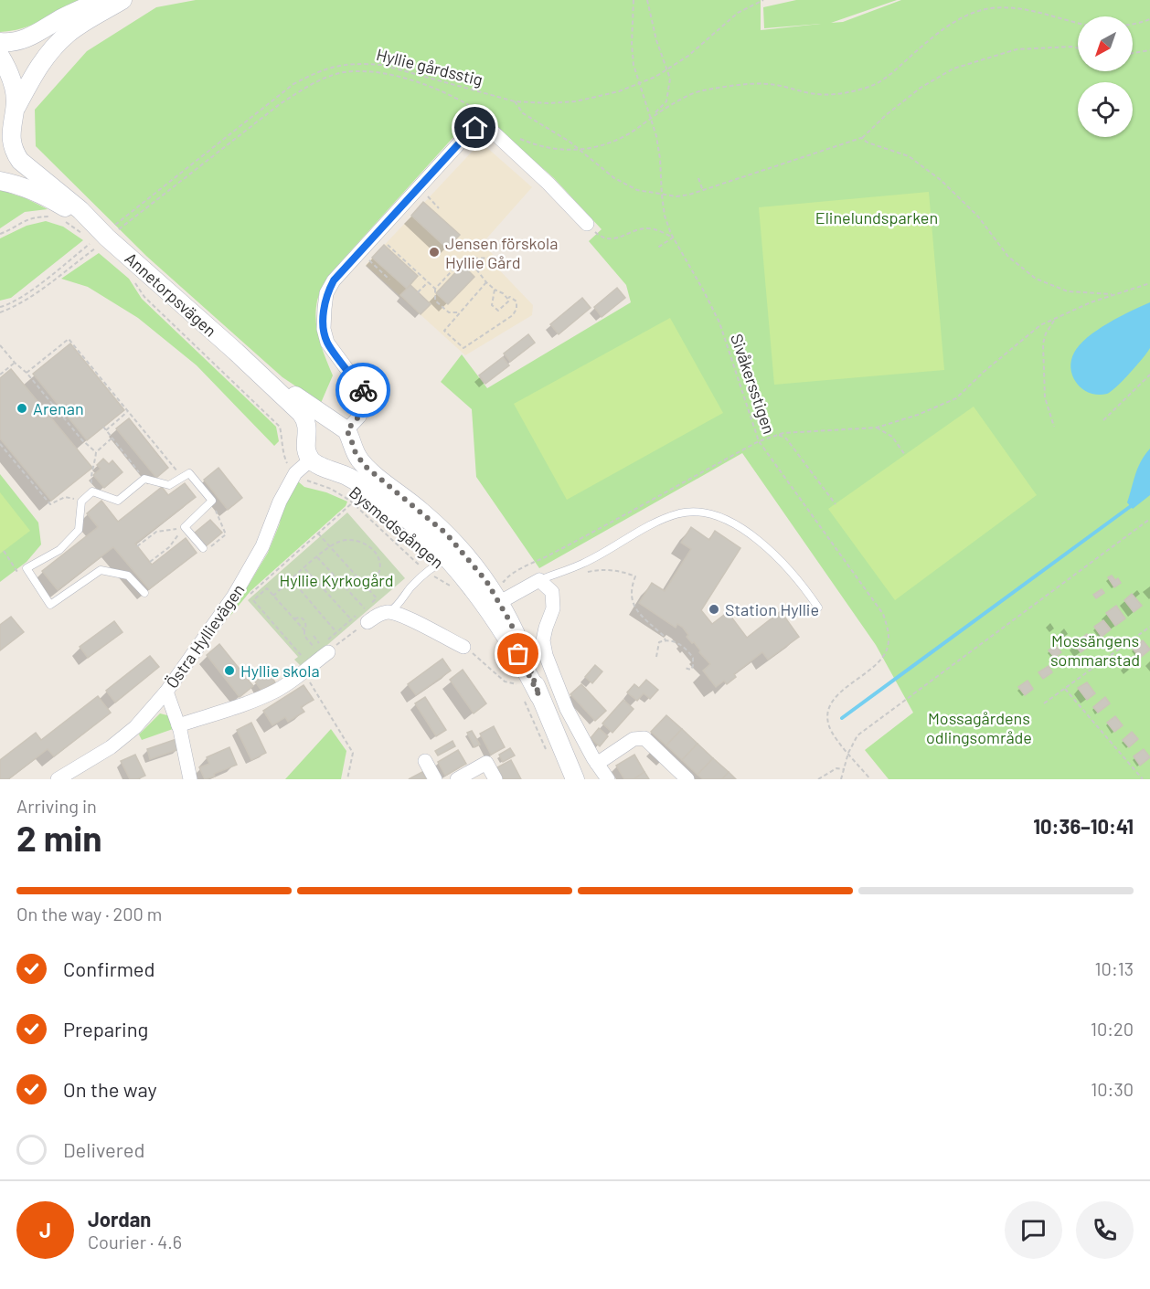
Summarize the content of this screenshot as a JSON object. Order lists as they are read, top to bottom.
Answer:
{
  "streets": {
    "main road": ["Annetorpsvägen"],
    "street": ["Östra Hyllievägen"],
    "path": ["Hyllie gårdsstig", "Sivåkersstigen", "Bysmedsgången"]
  },
  "crossings": [
    ["Hyllie gårdsstig", "Annetorpsvägen"],
    ["Hyllie gårdsstig", "Sivåkersstigen"],
    ["Annetorpsvägen", "Östra Hyllievägen"],
    ["Bysmedsgången", "Östra Hyllievägen"]
  ],
  "parks": [
    "Elinelundsparken",
    "Hyllie Kyrkogård",
    "Mossängens sommarstad",
    "Mossagårdens odlingsområde"
  ],
  "places": [
    "Jensen förskola Hyllie Gård",
    "Arenan",
    "Station Hyllie",
    "Hyllie skola"
  ],
  "north": "bottom left",
  "page": {
    "heading": ["2 min", "Arriving in", "10:36–10:41"],
    "panel": ["Jordan", "Courier · 4.6"],
    "bar": "On the way · 200 m",
    "list": [
      ["Confirmed", "10:13"],
      ["Preparing", "10:20"],
      ["On the way", "10:30"],
      "Delivered"
    ],
    "round": "J"
  }
}
